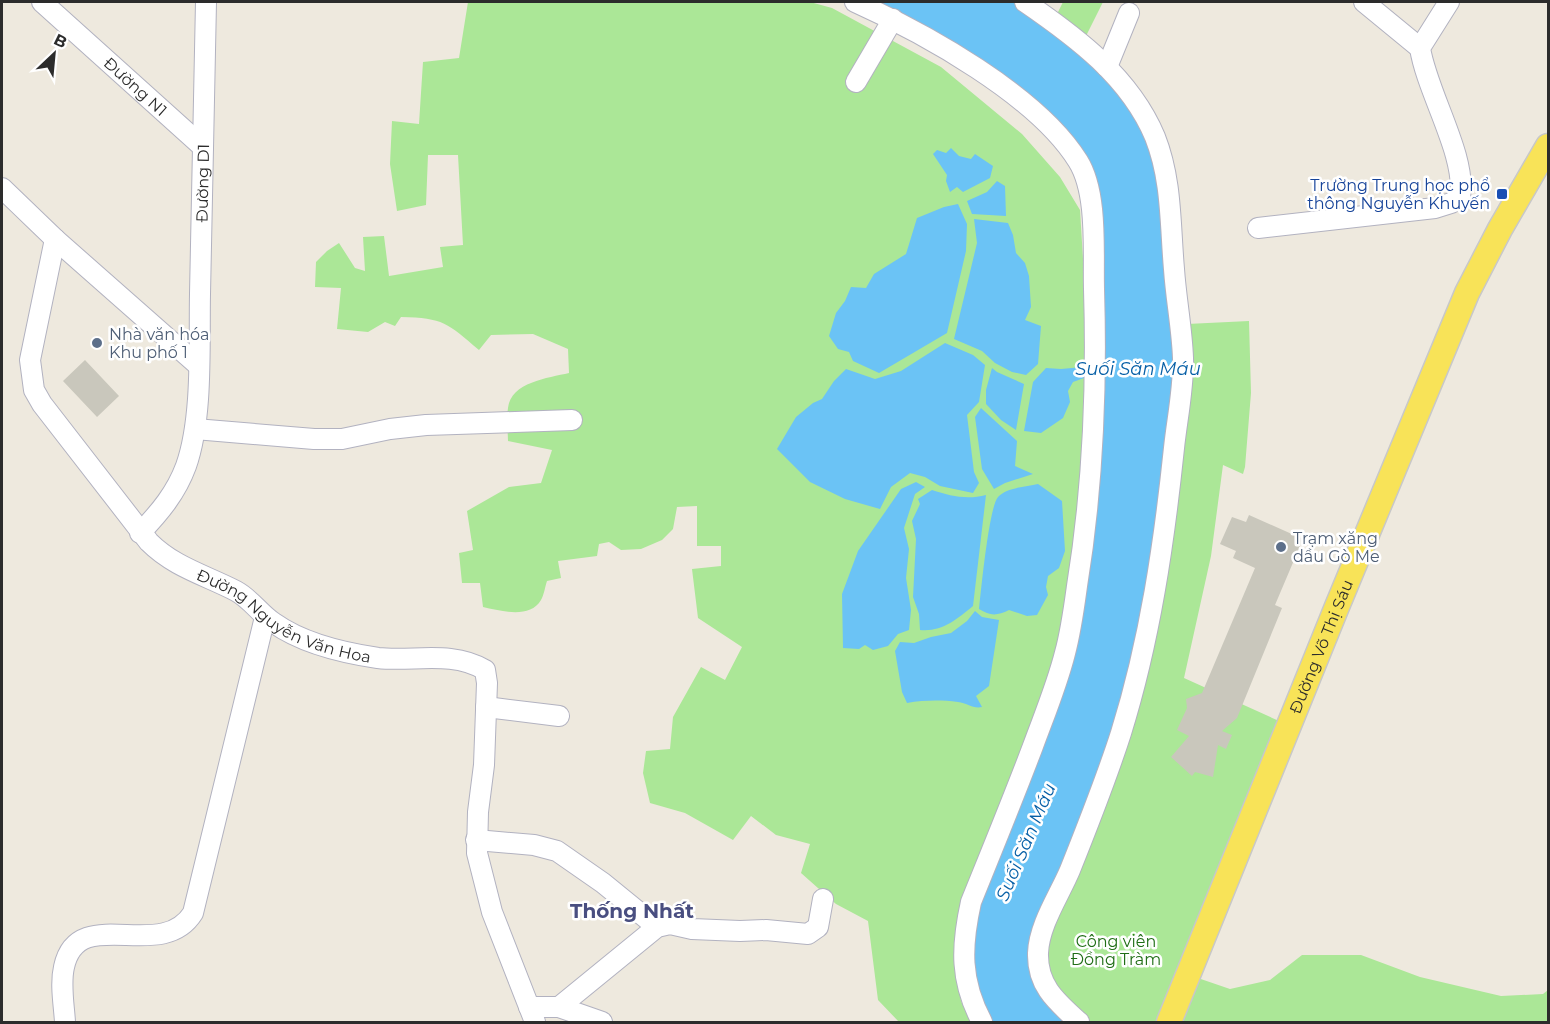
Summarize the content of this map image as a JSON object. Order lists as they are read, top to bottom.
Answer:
{
  "streets": {
    "main road": ["Đường Võ Thị Sáu"],
    "street": ["Đường N1", "Đường D1", "Đường Nguyễn Văn Hoa"]
  },
  "crossings": [
    ["Đường N1", "Đường D1"],
    ["Đường D1", "Đường Nguyễn Văn Hoa"]
  ],
  "districts": ["Thống Nhất"],
  "water": ["Suối Săn Máu"],
  "parks": ["Công viên Đồng Tràm"],
  "places": {
    "transit": ["Trường Trung học phổ thông Nguyễn Khuyến"],
    "other": ["Nhà văn hóa Khu phố 1", "Trạm xăng dầu Gò Me"]
  },
  "north": "top right"
}
